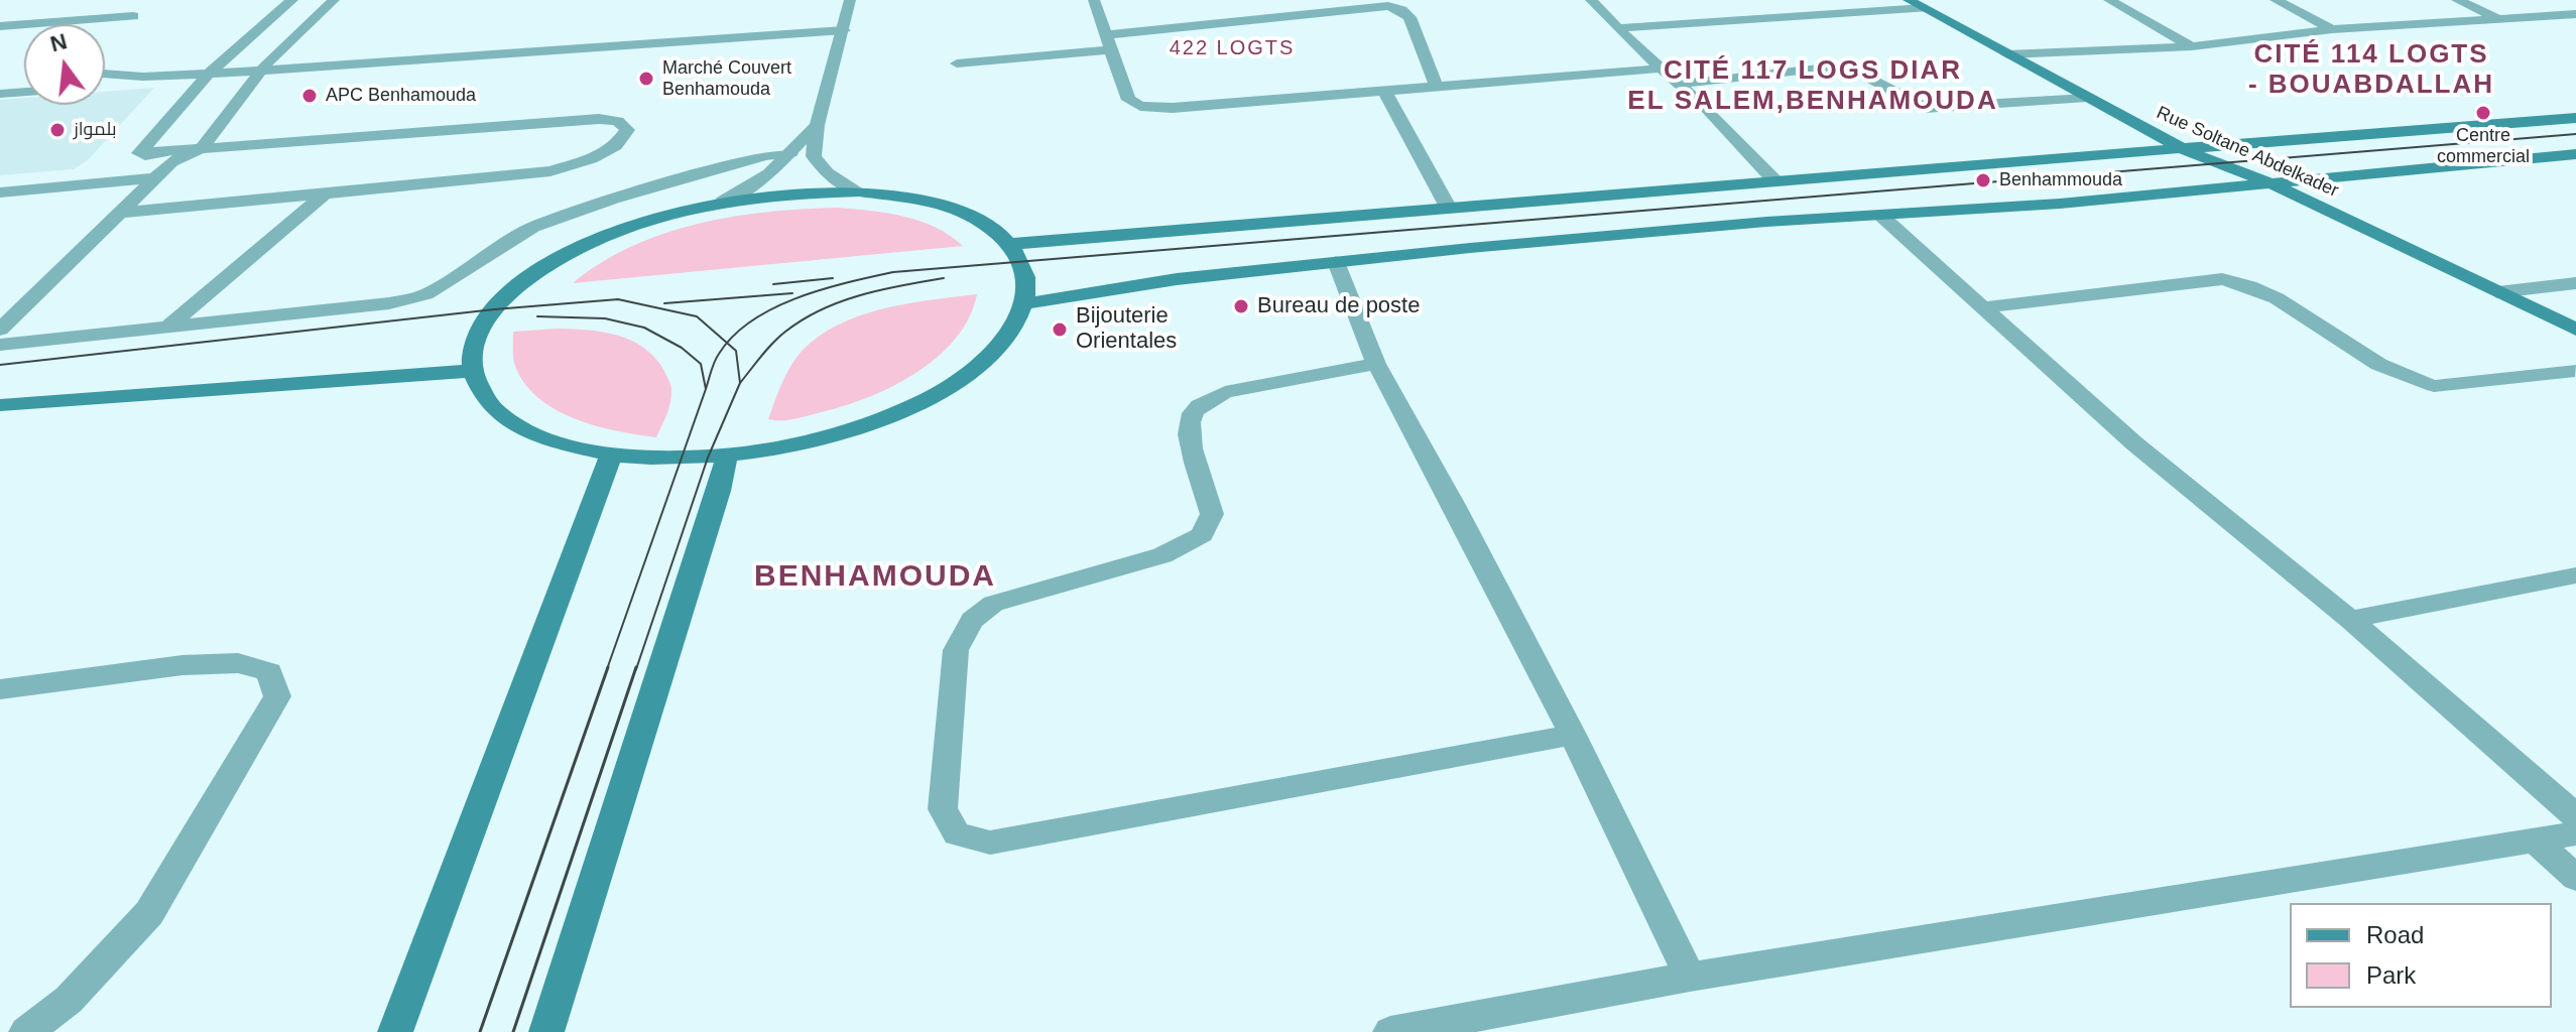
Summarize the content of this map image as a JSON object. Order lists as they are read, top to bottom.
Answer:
{
  "streets": {
    "main road": ["Rue Soltane Abdelkader"]
  },
  "districts": [
    "422 LOGTS",
    "CITÉ 114 LOGTS - BOUABDALLAH",
    "CITÉ 117 LOGS DIAR EL SALEM,BENHAMOUDA",
    "BENHAMOUDA"
  ],
  "places": [
    "Marché Couvert Benhamouda",
    "APC Benhamouda",
    "Centre commercial",
    "بلمواز",
    "Benhammouda",
    "Bureau de poste",
    "Bijouterie Orientales"
  ],
  "legend": ["Road", "Park"],
  "north": "top"
}
